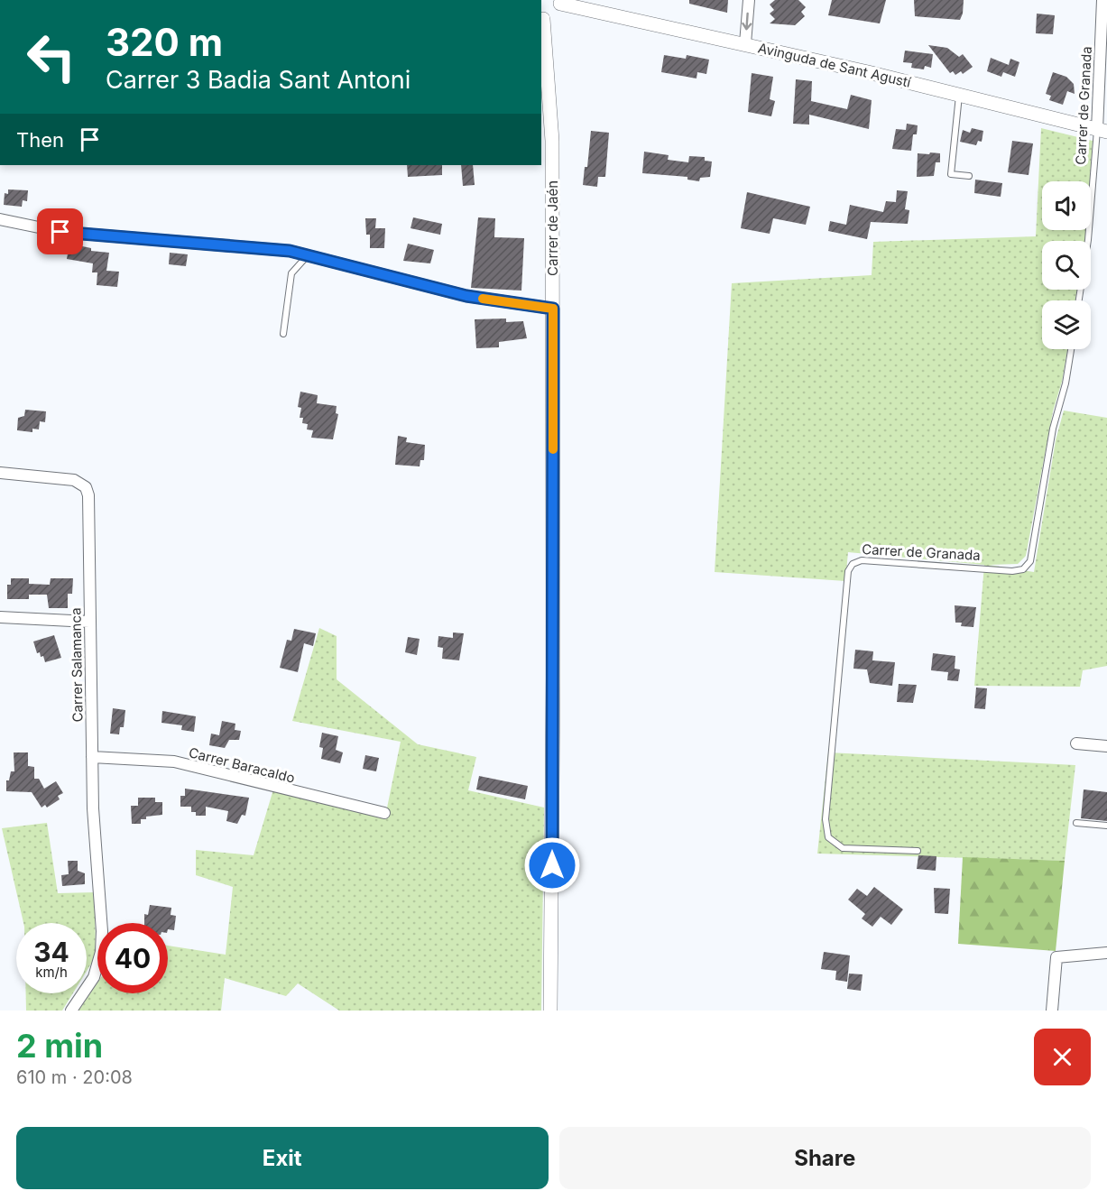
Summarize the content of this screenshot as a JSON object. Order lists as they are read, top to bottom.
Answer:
{
  "streets": {
    "street": [
      "Avinguda de Sant Agustí",
      "Carrer de Granada",
      "Carrer de Jaén",
      "Carrer Salamanca",
      "Carrer Baracaldo"
    ]
  },
  "crossings": [
    ["Avinguda de Sant Agustí", "Carrer de Granada"],
    ["Carrer Salamanca", "Carrer Baracaldo"]
  ],
  "page": {
    "turn": ["320 m", "Carrer 3 Badia Sant Antoni"],
    "then": "Then",
    "speed": "34 km/h",
    "limit": "40",
    "heading": ["2 min", "610 m · 20:08"],
    "buttons": ["Exit", "Share"]
  }
}
